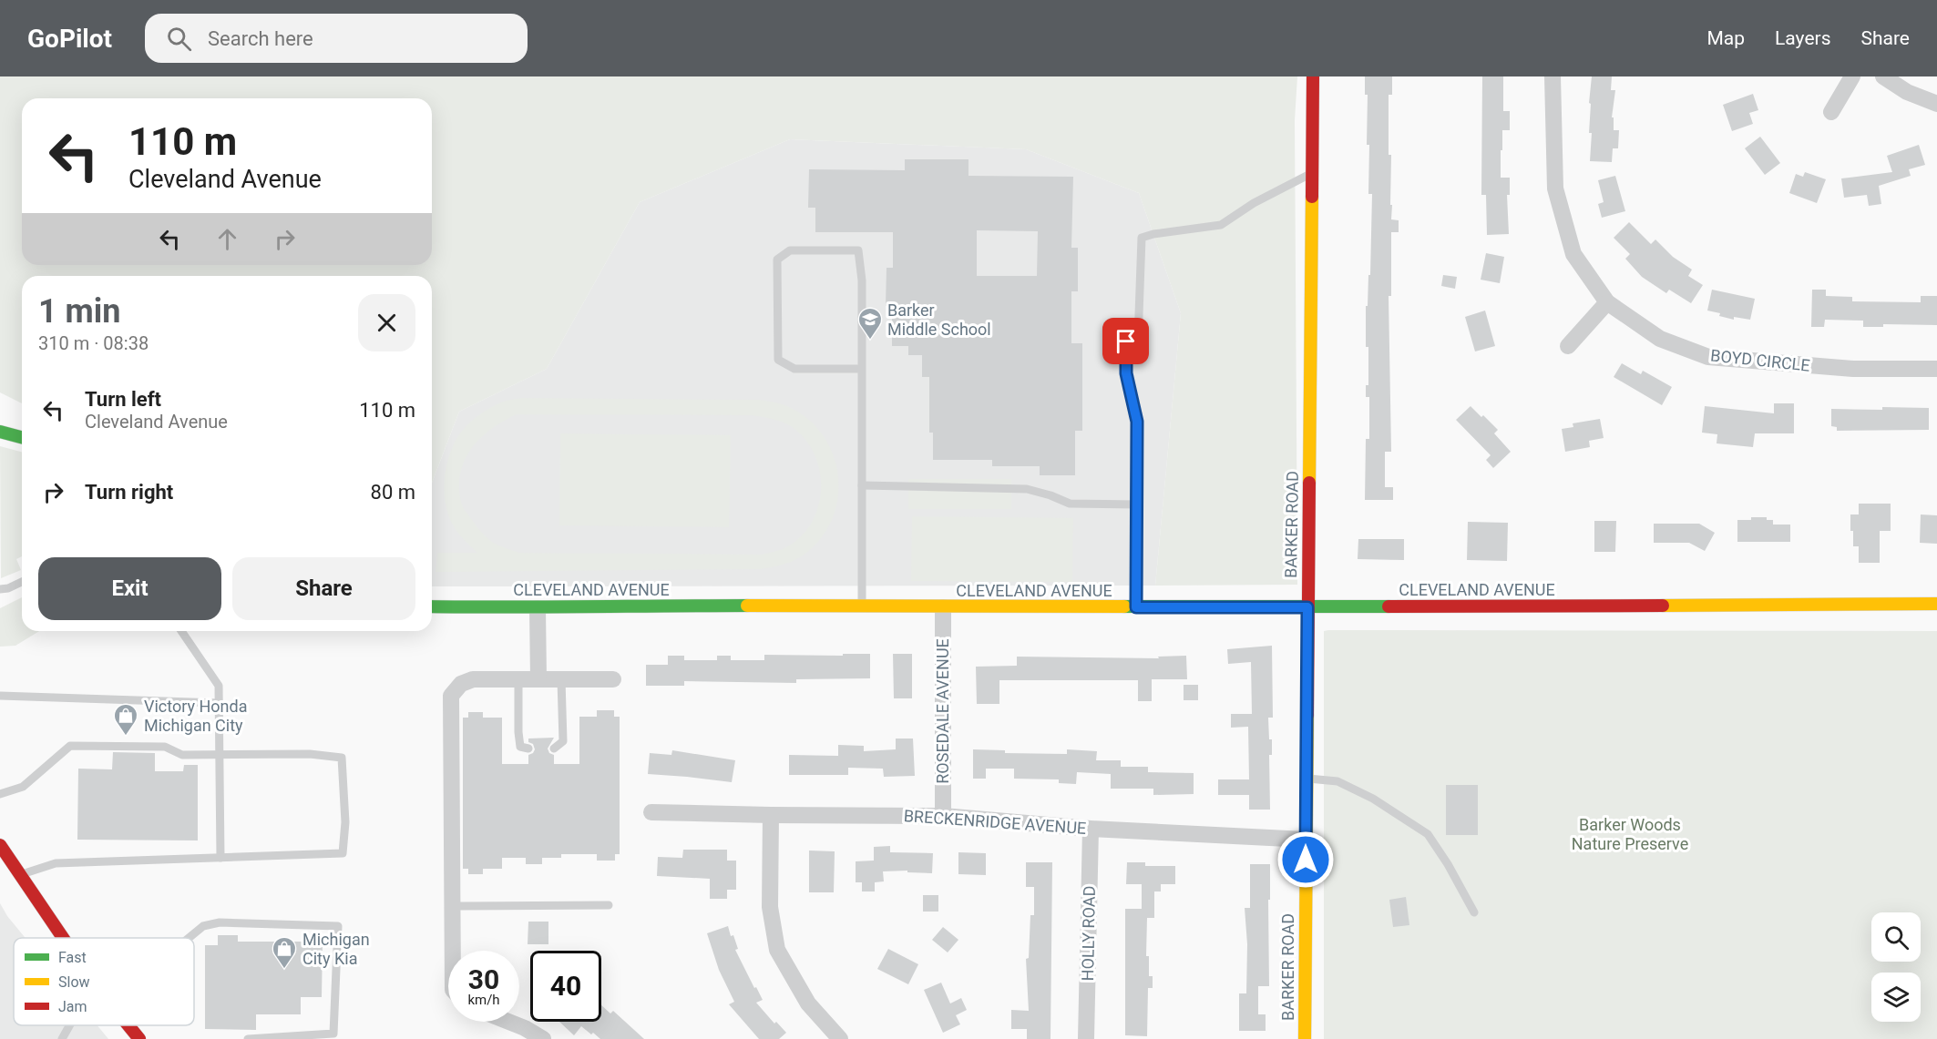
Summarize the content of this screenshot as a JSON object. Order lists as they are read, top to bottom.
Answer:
{
  "streets": {
    "street": [
      "BOYD CIRCLE",
      "BARKER ROAD",
      "CLEVELAND AVENUE",
      "ROSEDALE AVENUE",
      "BRECKENRIDGE AVENUE",
      "HOLLY ROAD"
    ]
  },
  "crossings": [
    ["BARKER ROAD", "CLEVELAND AVENUE"],
    ["BARKER ROAD", "BRECKENRIDGE AVENUE"],
    ["CLEVELAND AVENUE", "ROSEDALE AVENUE"],
    ["ROSEDALE AVENUE", "BRECKENRIDGE AVENUE"],
    ["BRECKENRIDGE AVENUE", "HOLLY ROAD"]
  ],
  "parks": ["Barker Woods Nature Preserve"],
  "places": {
    "school or university": ["Barker Middle School"],
    "shop": ["Victory Honda Michigan City", "Michigan City Kia"]
  },
  "legend": ["Fast", "Slow", "Jam"],
  "page": {
    "header": "GoPilot",
    "search": "Search here",
    "nav": ["Map", "Layers", "Share"],
    "turn": ["110 m", "Cleveland Avenue"],
    "heading": ["1 min", "310 m · 08:38"],
    "list": [
      {
        "name": "Turn left",
        "note": "Cleveland Avenue",
        "value": "110 m"
      },
      {
        "name": "Turn right",
        "value": "80 m"
      }
    ],
    "buttons": ["Exit", "Share"],
    "speed": "30 km/h",
    "limit": "40"
  }
}
